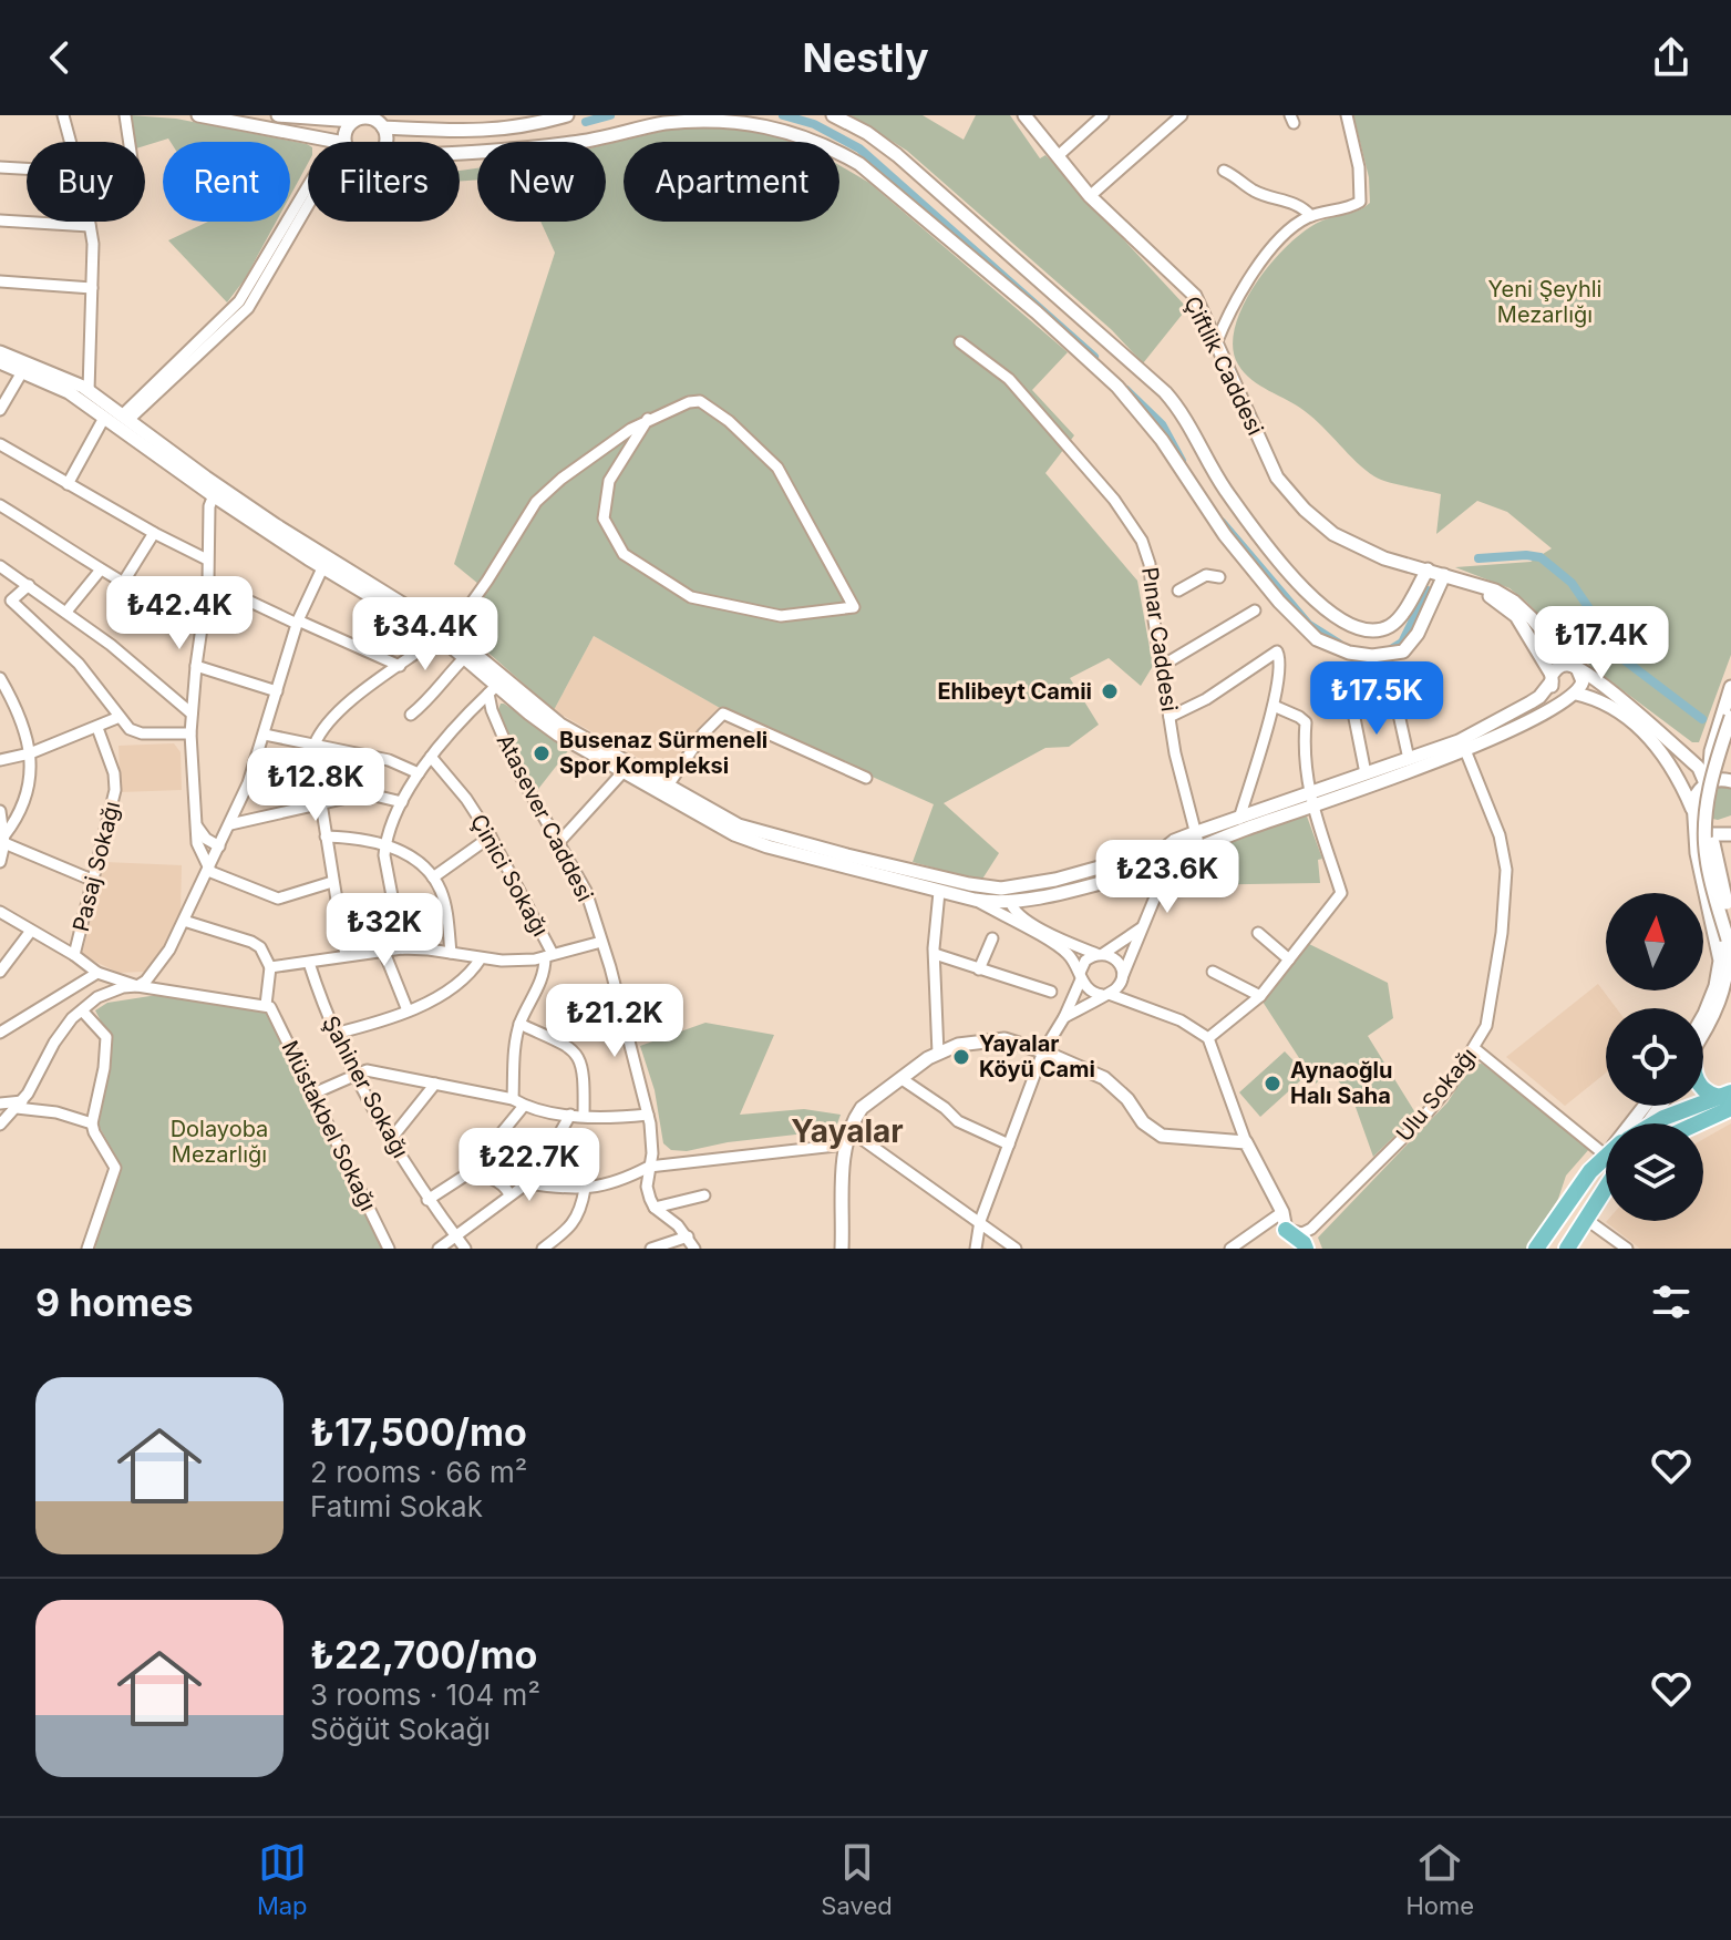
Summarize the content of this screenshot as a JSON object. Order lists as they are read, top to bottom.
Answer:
{
  "streets": {
    "street": [
      "Çiftlik Caddesi",
      "Pınar Caddesi",
      "Atasever Caddesi",
      "Pasaj Sokağı",
      "Çinici Sokağı",
      "Şahiner Sokağı",
      "Ulu Sokağı",
      "Müstakbel Sokağı"
    ]
  },
  "districts": ["Yayalar"],
  "parks": ["Yeni Şeyhli Mezarlığı", "Dolayoba Mezarlığı"],
  "places": [
    "Ehlibeyt Camii",
    "Busenaz Sürmeneli Spor Kompleksi",
    "Yayalar Köyü Cami",
    "Aynaoğlu Halı Saha"
  ],
  "north": "top",
  "page": {
    "header": "Nestly",
    "chip": [
      "Buy",
      "Rent",
      "Filters",
      "New",
      "Apartment"
    ],
    "price": [
      "₺42.4K",
      "₺34.4K",
      "₺17.4K",
      "₺17.5K",
      "₺12.8K",
      "₺23.6K",
      "₺32K",
      "₺21.2K",
      "₺22.7K"
    ],
    "heading": "9 homes",
    "list": [
      {
        "name": "₺17,500/mo",
        "note": "2 rooms · 66 m² · Fatımi Sokak"
      },
      {
        "name": "₺22,700/mo",
        "note": "3 rooms · 104 m² · Söğüt Sokağı"
      }
    ],
    "tabs": ["Map", "Saved", "Home"]
  }
}
